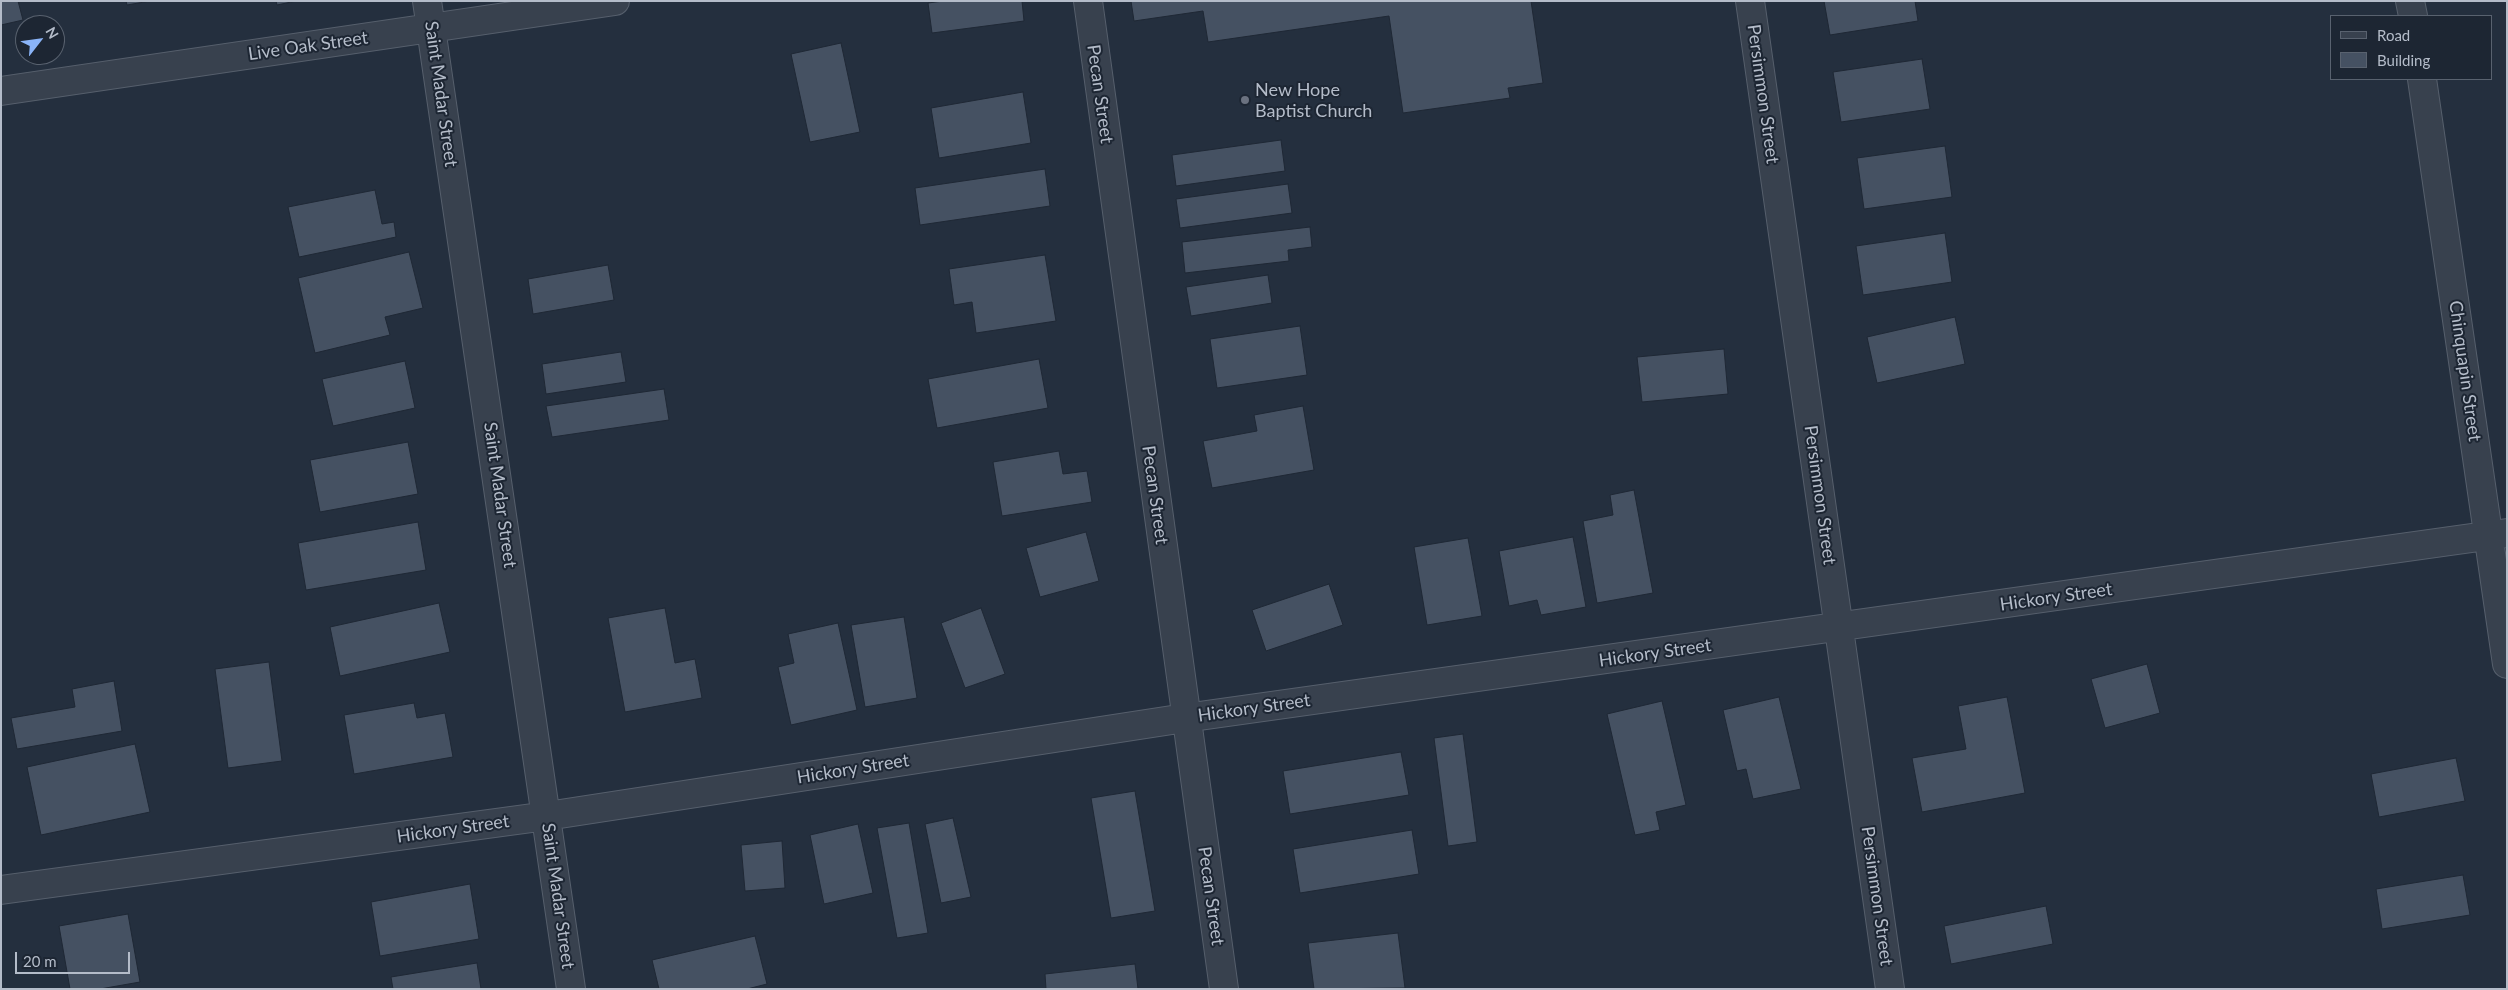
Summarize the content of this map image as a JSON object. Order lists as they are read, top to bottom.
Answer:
{
  "streets": {
    "street": [
      "Live Oak Street",
      "Saint Madar Street",
      "Pecan Street",
      "Persimmon Street",
      "Chinquapin Street",
      "Hickory Street"
    ]
  },
  "crossings": [
    ["Live Oak Street", "Saint Madar Street"],
    ["Saint Madar Street", "Hickory Street"],
    ["Pecan Street", "Hickory Street"],
    ["Persimmon Street", "Hickory Street"],
    ["Chinquapin Street", "Hickory Street"]
  ],
  "places": ["New Hope Baptist Church"],
  "legend": ["Road", "Building"],
  "scale_bar": "20 m",
  "north": "top right"
}
